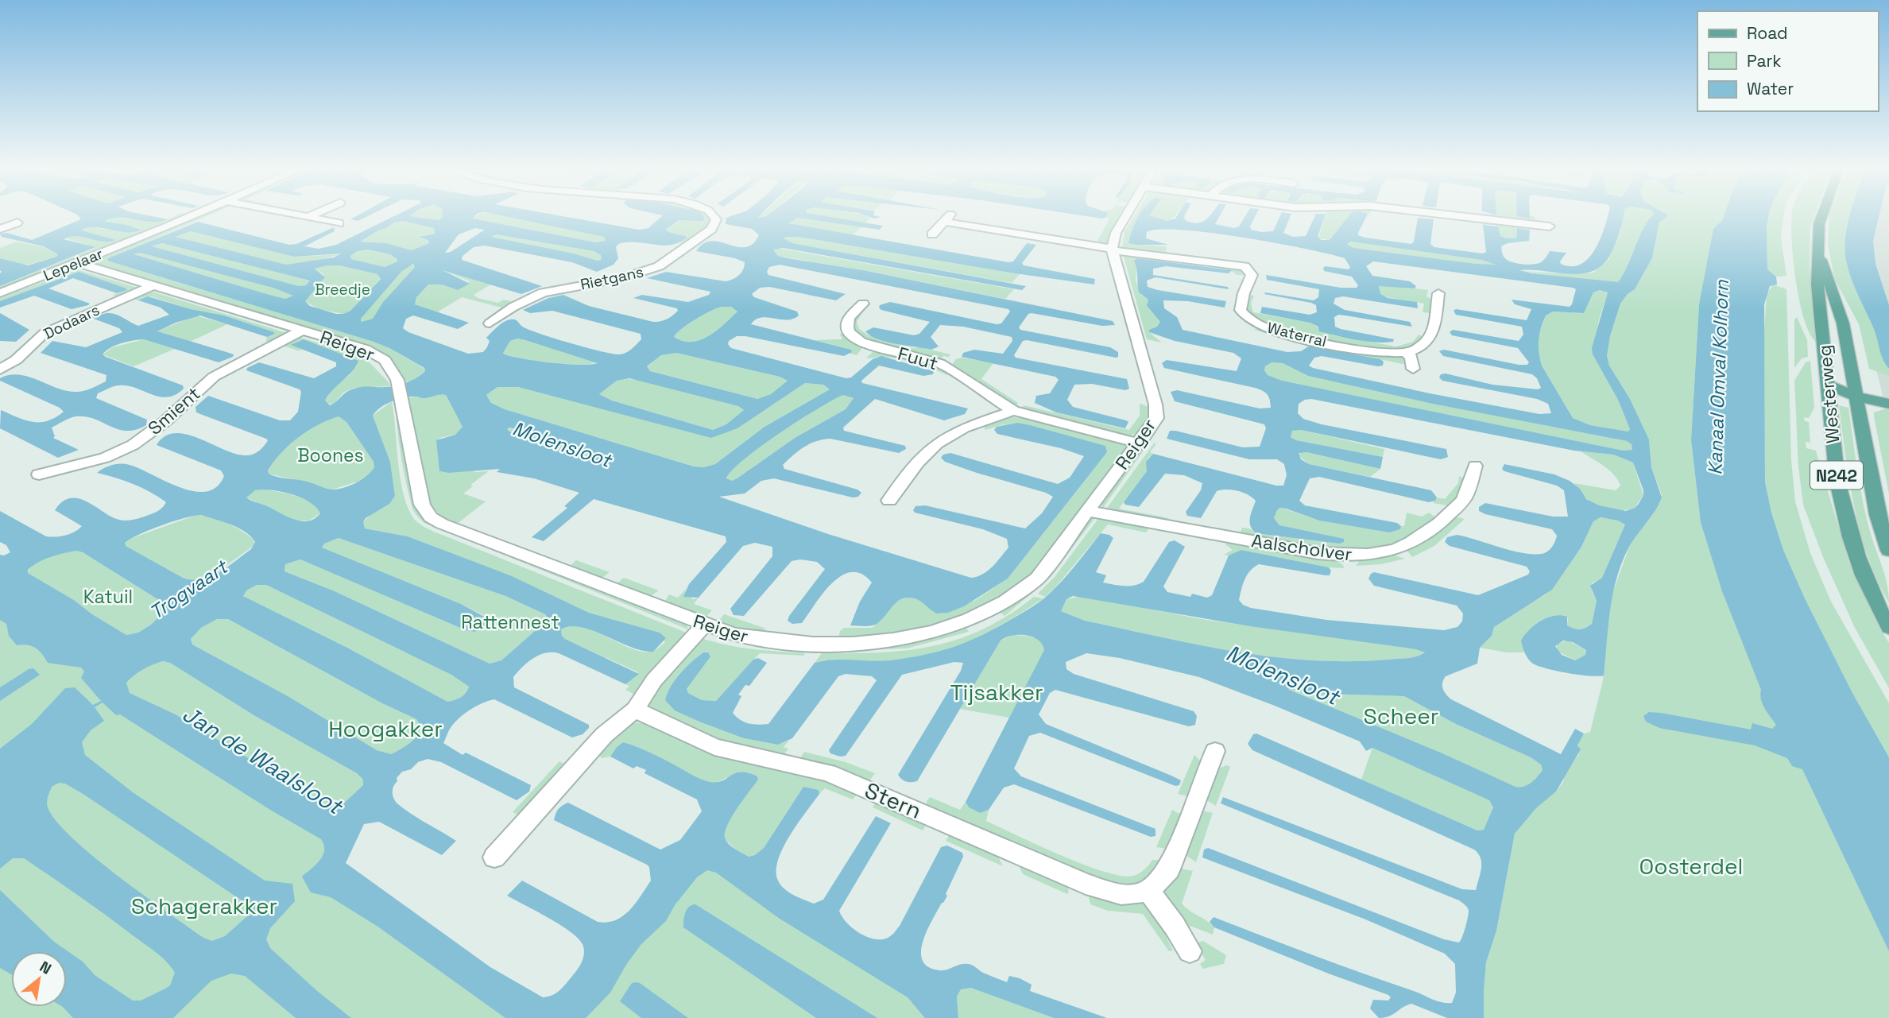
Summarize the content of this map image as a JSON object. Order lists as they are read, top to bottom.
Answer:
{
  "streets": {
    "main road": ["Westerweg", "N242"],
    "street": [
      "Lepelaar",
      "Rietgans",
      "Dodaars",
      "Waterral",
      "Reiger",
      "Fuut",
      "Smient",
      "Aalscholver",
      "Stern"
    ]
  },
  "crossings": [
    ["Lepelaar", "Reiger"],
    ["Dodaars", "Reiger"],
    ["Waterral", "Reiger"],
    ["Reiger", "Fuut"],
    ["Reiger", "Smient"],
    ["Reiger", "Aalscholver"]
  ],
  "water": [
    "Kanaal Omval Kolhorn",
    "Molensloot",
    "Trogvaart",
    "Jan de Waalsloot"
  ],
  "parks": [
    "Breedje",
    "Boones",
    "Katuil",
    "Rattennest",
    "Tijsakker",
    "Scheer",
    "Hoogakker",
    "Oosterdel",
    "Schagerakker"
  ],
  "legend": ["Road", "Park", "Water"],
  "north": "top right"
}
